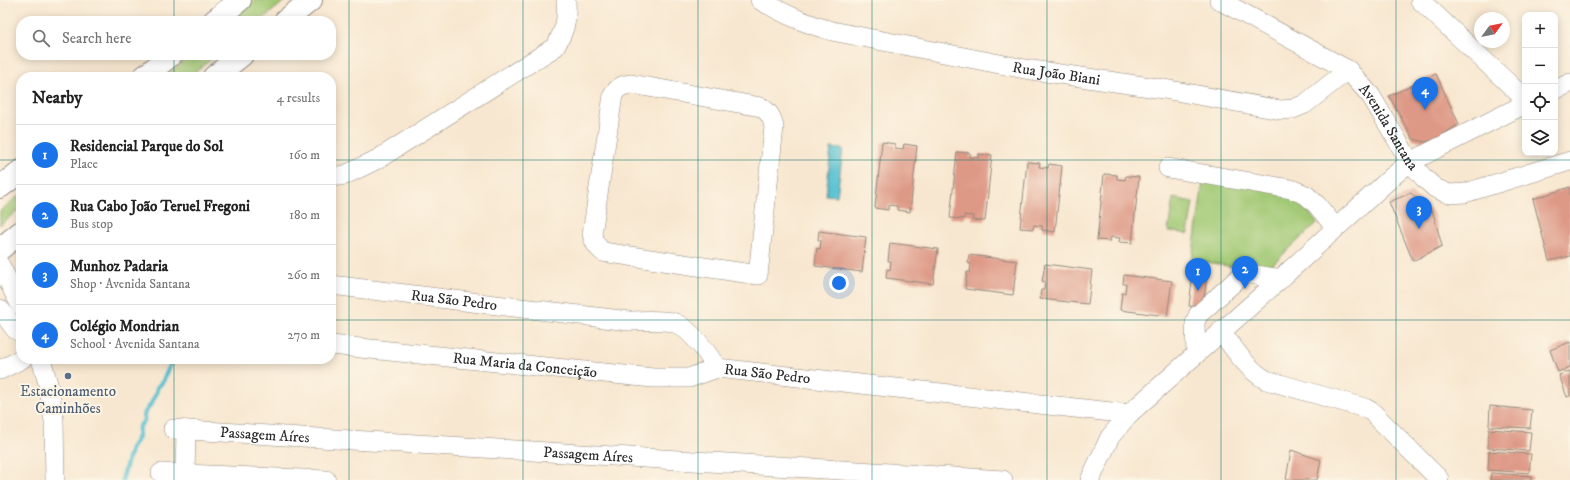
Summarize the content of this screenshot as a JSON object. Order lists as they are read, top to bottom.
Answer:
{
  "streets": {
    "street": [
      "Rua João Biani",
      "Avenida Santana",
      "Rua São Pedro",
      "Rua Maria da Conceição",
      "Passagem Aíres"
    ]
  },
  "crossings": [
    ["Rua João Biani", "Avenida Santana"],
    ["Rua São Pedro", "Rua Maria da Conceição"]
  ],
  "places": ["Estacionamento Caminhões"],
  "north": "top right",
  "page": {
    "map_buttons": ["+", "−"],
    "search": "Search here",
    "heading": ["Nearby", "4 results"],
    "pins": [
      "4",
      "3",
      "2",
      "1"
    ],
    "list": [
      {
        "mark": "1",
        "name": "Residencial Parque do Sol",
        "note": "Place",
        "value": "160 m"
      },
      {
        "mark": "2",
        "name": "Rua Cabo João Teruel Fregoni",
        "note": "Bus stop",
        "value": "180 m"
      },
      {
        "mark": "3",
        "name": "Munhoz Padaria",
        "note": "Shop · Avenida Santana",
        "value": "260 m"
      },
      {
        "mark": "4",
        "name": "Colégio Mondrian",
        "note": "School · Avenida Santana",
        "value": "270 m"
      }
    ]
  }
}
